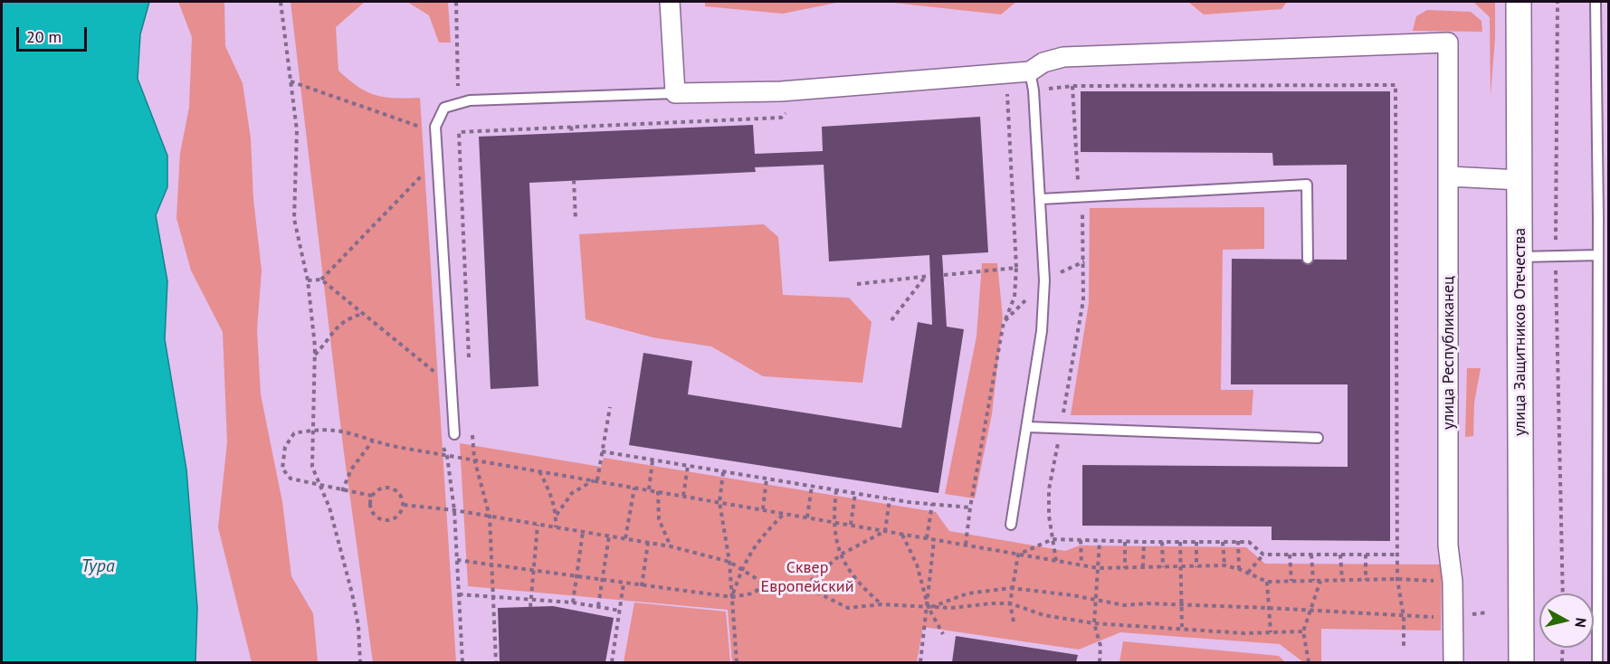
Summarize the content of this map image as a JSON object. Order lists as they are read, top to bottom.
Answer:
{
  "streets": {
    "street": ["улица Защитников Отечества", "улица Республиканец"]
  },
  "water": ["Тура"],
  "parks": ["Сквер Европейский"],
  "scale_bar": "20 m",
  "north": "right"
}
